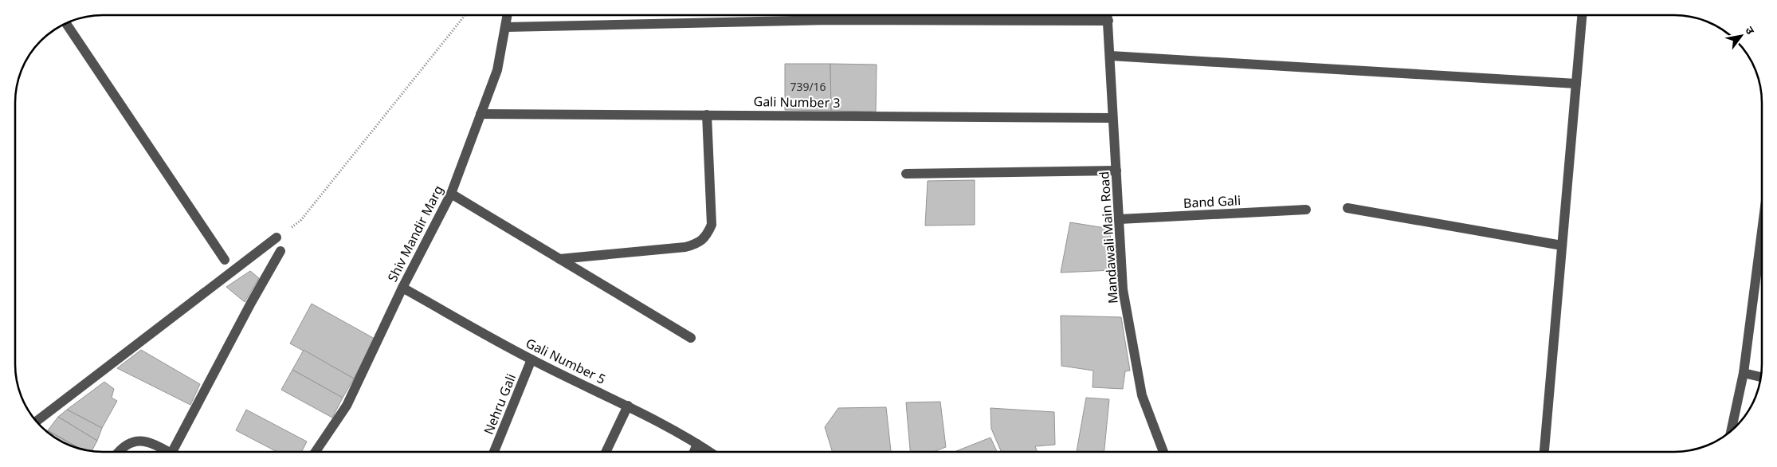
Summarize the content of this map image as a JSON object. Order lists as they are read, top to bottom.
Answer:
{
  "streets": {
    "street": [
      "Gali Number 3",
      "Band Gali",
      "Shiv Mandir Marg",
      "Mandawali Main Road",
      "Gali Number 5",
      "Nehru Gali"
    ]
  },
  "crossings": [
    ["Gali Number 3", "Shiv Mandir Marg"],
    ["Gali Number 3", "Mandawali Main Road"],
    ["Band Gali", "Mandawali Main Road"],
    ["Shiv Mandir Marg", "Gali Number 5"],
    ["Gali Number 5", "Nehru Gali"]
  ],
  "house_numbers": ["739/16"],
  "north": "top right"
}
